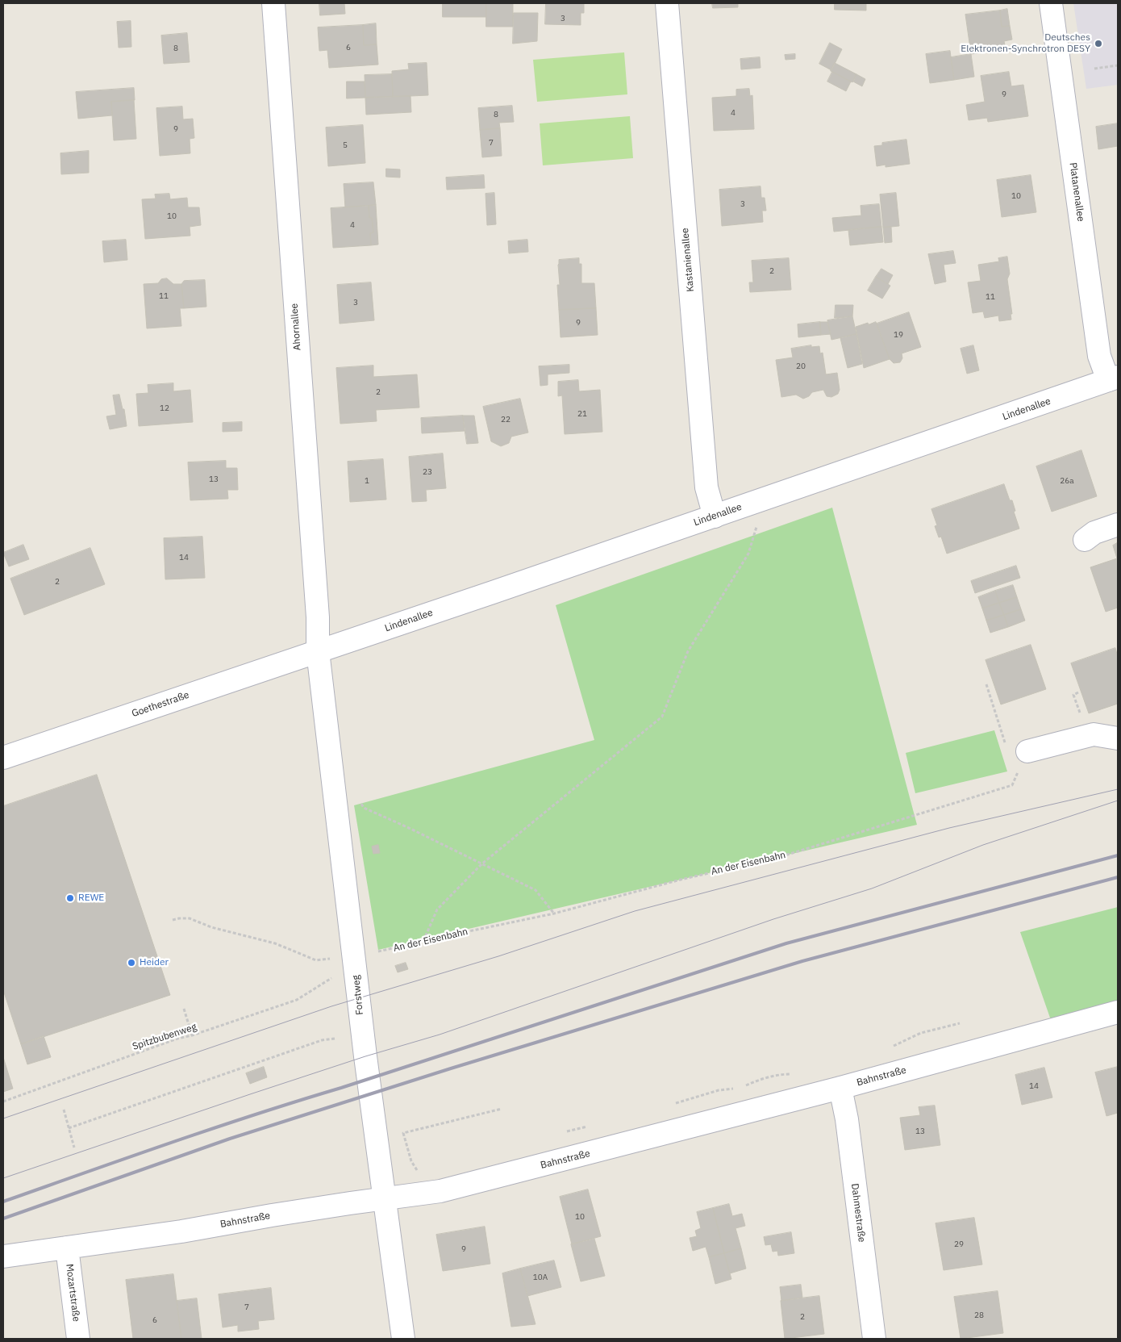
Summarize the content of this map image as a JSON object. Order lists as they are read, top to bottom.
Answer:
{
  "streets": {
    "street": [
      "Platanenallee",
      "Kastanienallee",
      "Ahornallee",
      "Lindenallee",
      "Goethestraße",
      "Forstweg",
      "Bahnstraße",
      "Dahmestraße",
      "Mozartstraße"
    ],
    "path": ["An der Eisenbahn", "Spitzbubenweg"]
  },
  "crossings": [
    ["Platanenallee", "Lindenallee"],
    ["Kastanienallee", "Lindenallee"],
    ["Ahornallee", "Lindenallee"],
    ["Ahornallee", "Goethestraße"],
    ["Ahornallee", "Forstweg"],
    ["Lindenallee", "Goethestraße"],
    ["Lindenallee", "Forstweg"],
    ["Goethestraße", "Forstweg"],
    ["An der Eisenbahn", "Forstweg"],
    ["Forstweg", "Bahnstraße"],
    ["Bahnstraße", "Dahmestraße"],
    ["Bahnstraße", "Mozartstraße"]
  ],
  "places": ["Deutsches Elektronen-Synchrotron DESY", "REWE", "Heider"],
  "house_numbers": [
    "3",
    "6",
    "8",
    "9",
    "4",
    "8",
    "9",
    "7",
    "5",
    "10",
    "3",
    "10",
    "4",
    "2",
    "11",
    "11",
    "3",
    "9",
    "19",
    "20",
    "2",
    "12",
    "21",
    "22",
    "23",
    "13",
    "1",
    "26a",
    "14",
    "2",
    "14",
    "13",
    "10",
    "29",
    "9",
    "10A",
    "7",
    "28",
    "2",
    "6"
  ]
}
